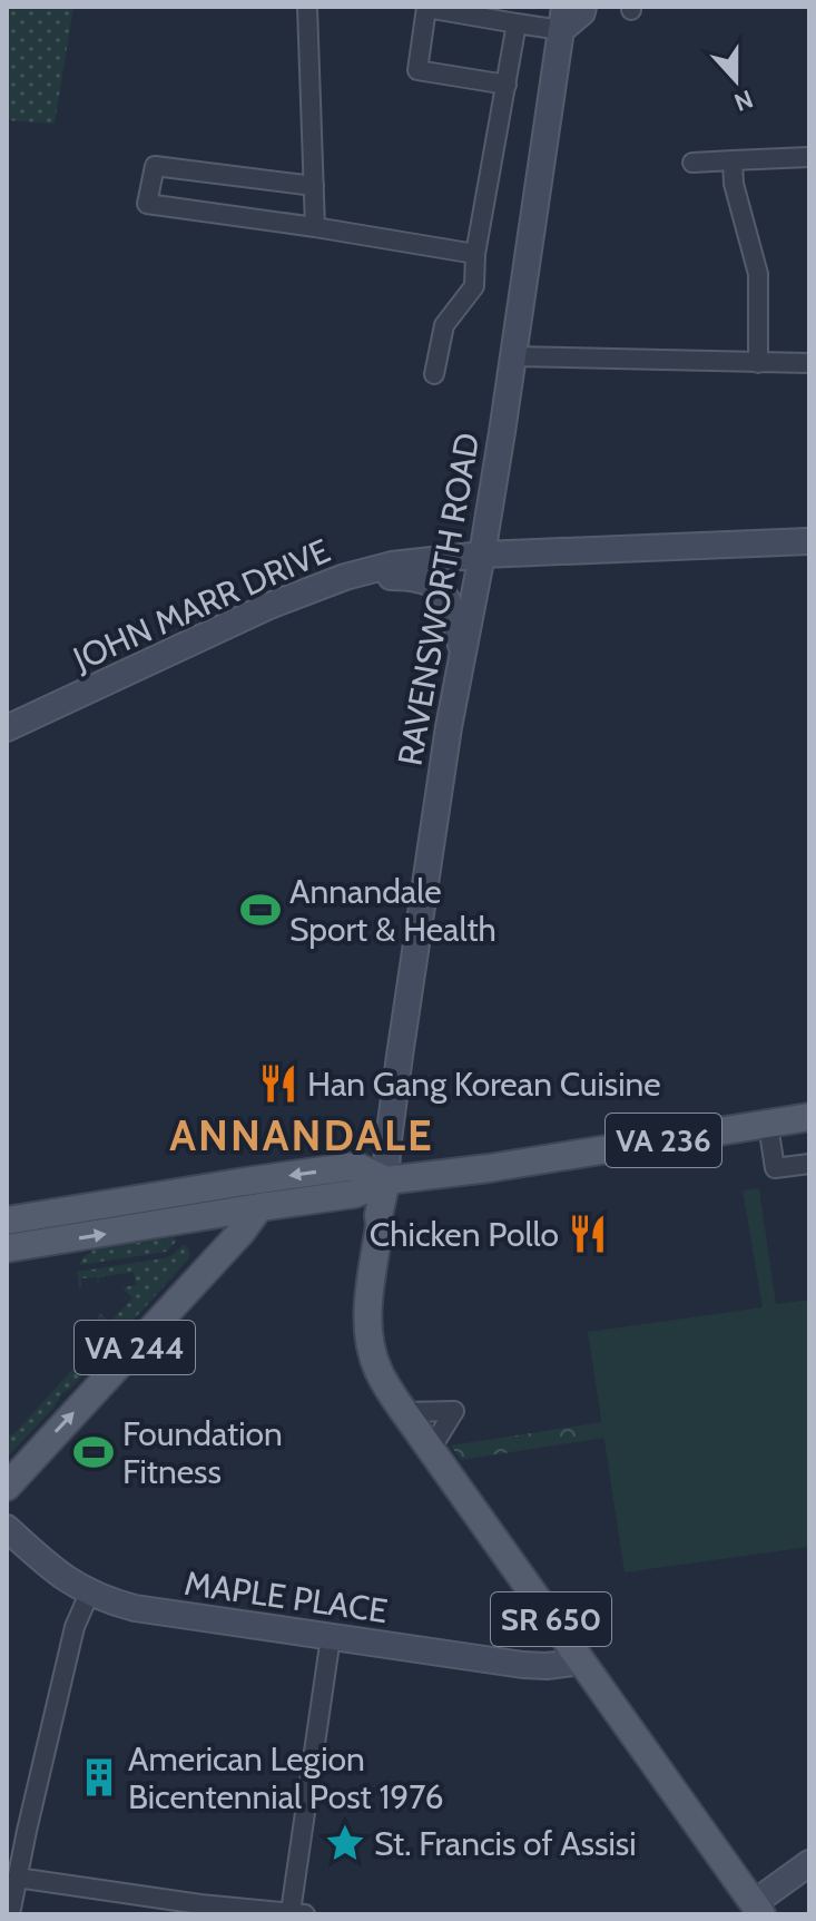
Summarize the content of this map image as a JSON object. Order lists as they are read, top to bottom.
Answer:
{
  "streets": {
    "main road": ["VA 236", "VA 244", "SR 650"],
    "street": ["RAVENSWORTH ROAD", "JOHN MARR DRIVE", "MAPLE PLACE"]
  },
  "crossings": [
    ["RAVENSWORTH ROAD", "JOHN MARR DRIVE"],
    ["RAVENSWORTH ROAD", "VA 236"],
    ["RAVENSWORTH ROAD", "SR 650"],
    ["VA 236", "VA 244"],
    ["VA 236", "SR 650"],
    ["MAPLE PLACE", "SR 650"]
  ],
  "districts": ["ANNANDALE"],
  "places": {
    "sports": ["Annandale Sport & Health", "Foundation Fitness"],
    "restaurant": ["Han Gang Korean Cuisine", "Chicken Pollo"],
    "building": ["American Legion Bicentennial Post 1976"],
    "place": ["St. Francis of Assisi"]
  },
  "north": "bottom"
}
